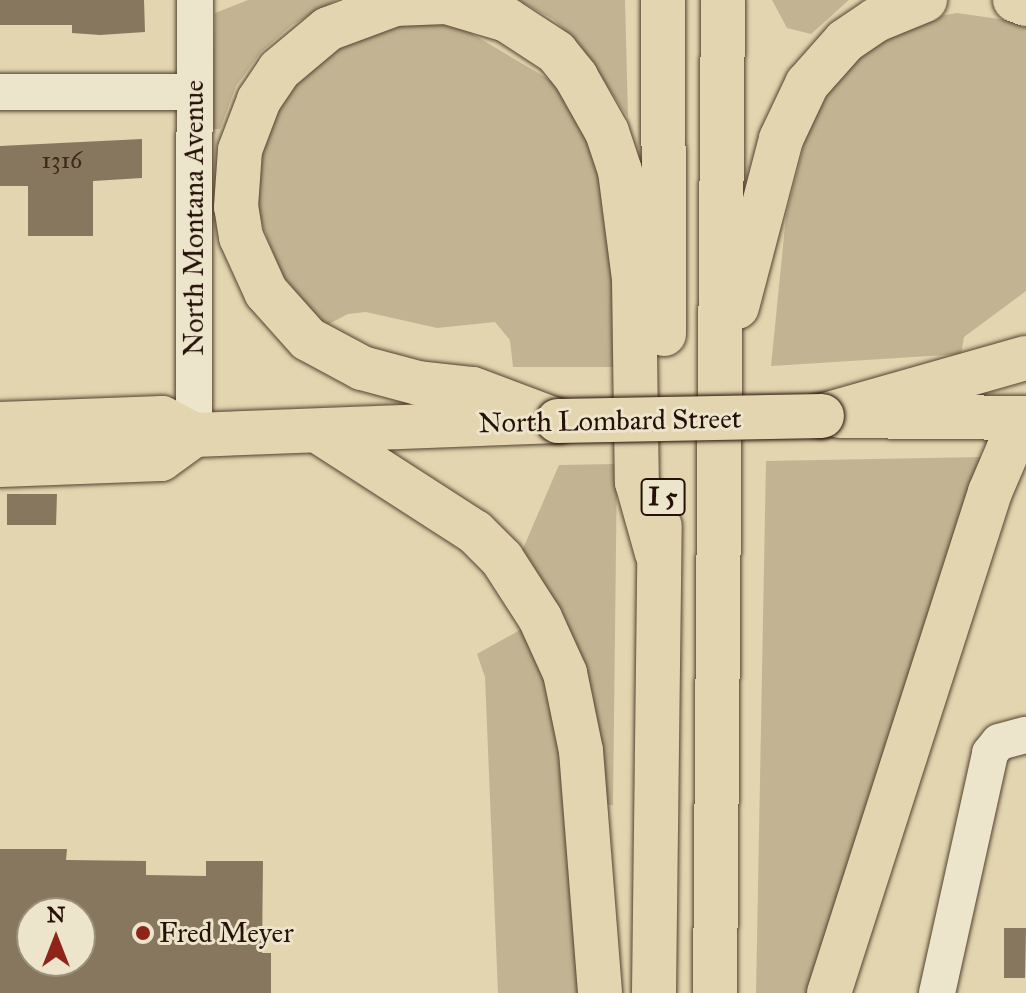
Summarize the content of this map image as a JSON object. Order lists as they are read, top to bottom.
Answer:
{
  "streets": {
    "main road": ["North Lombard Street", "I 5"],
    "street": ["North Montana Avenue"]
  },
  "crossings": [
    ["North Montana Avenue", "North Lombard Street"]
  ],
  "places": ["Fred Meyer"],
  "house_numbers": ["1316"],
  "north": "top"
}
